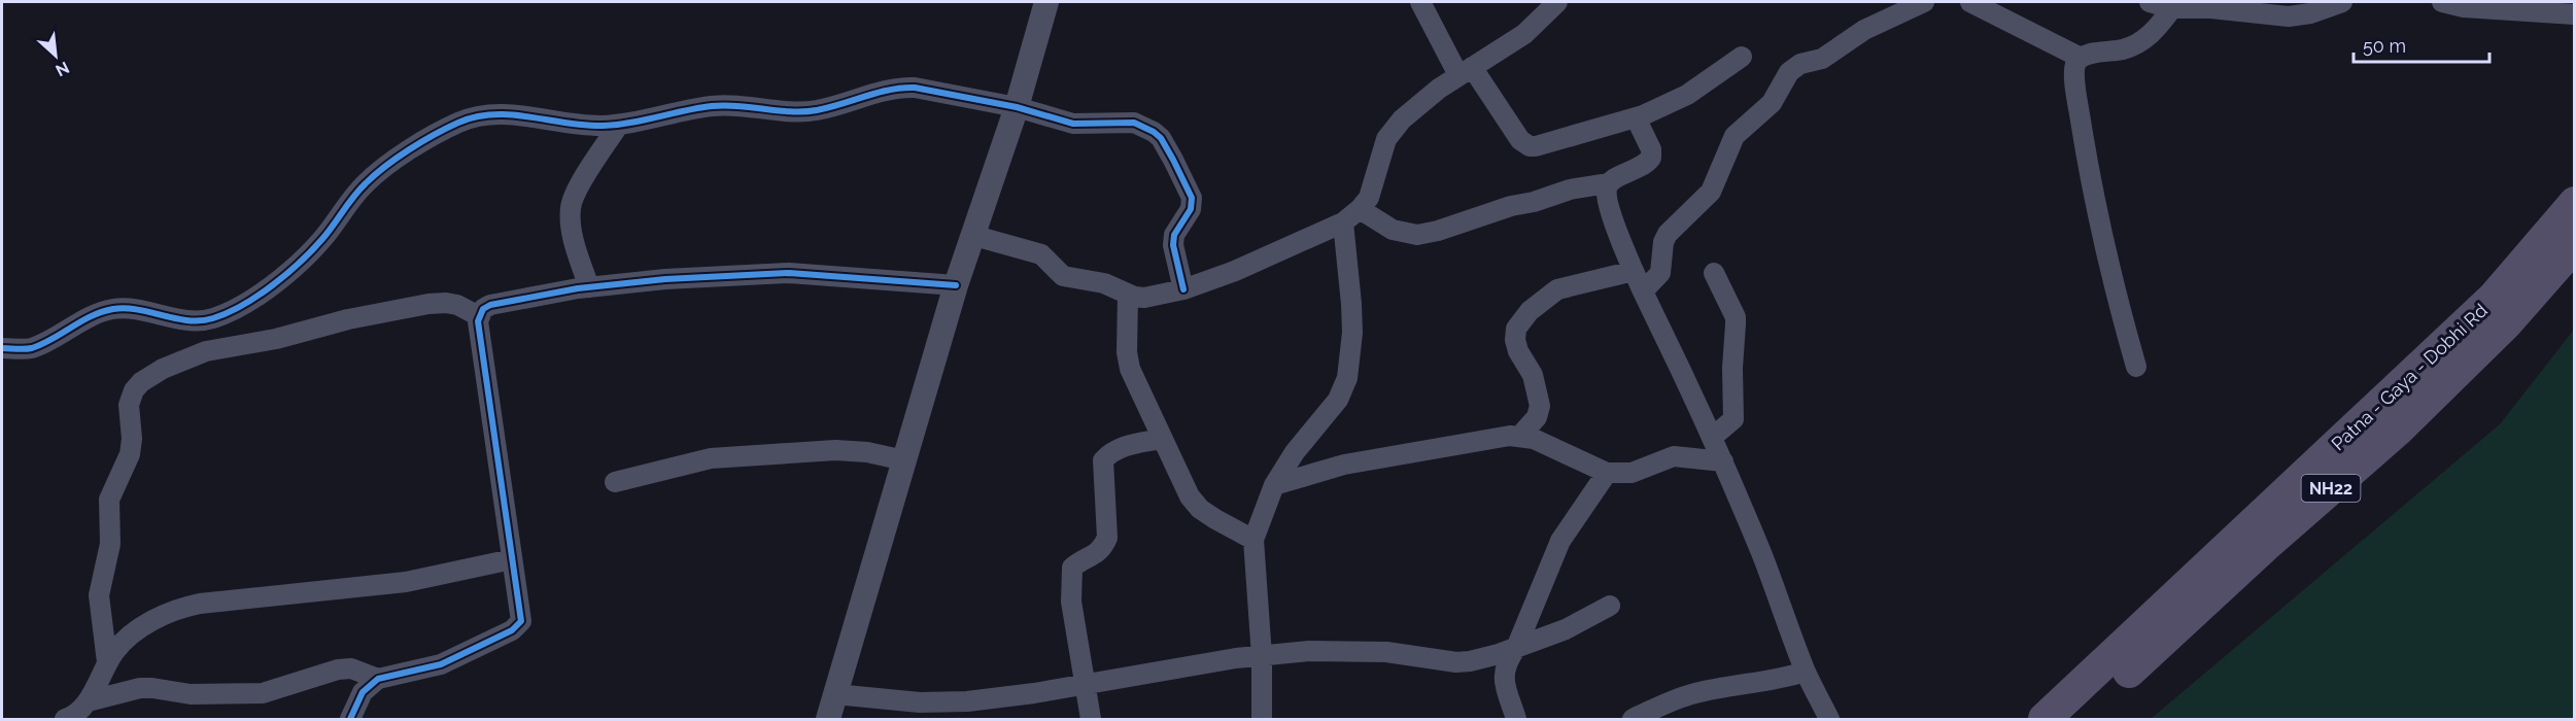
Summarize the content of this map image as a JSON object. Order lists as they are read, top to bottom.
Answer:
{
  "streets": {
    "main road": ["Patna - Gaya - Dobhi Rd", "NH22"]
  },
  "scale_bar": "50 m",
  "north": "bottom right"
}
